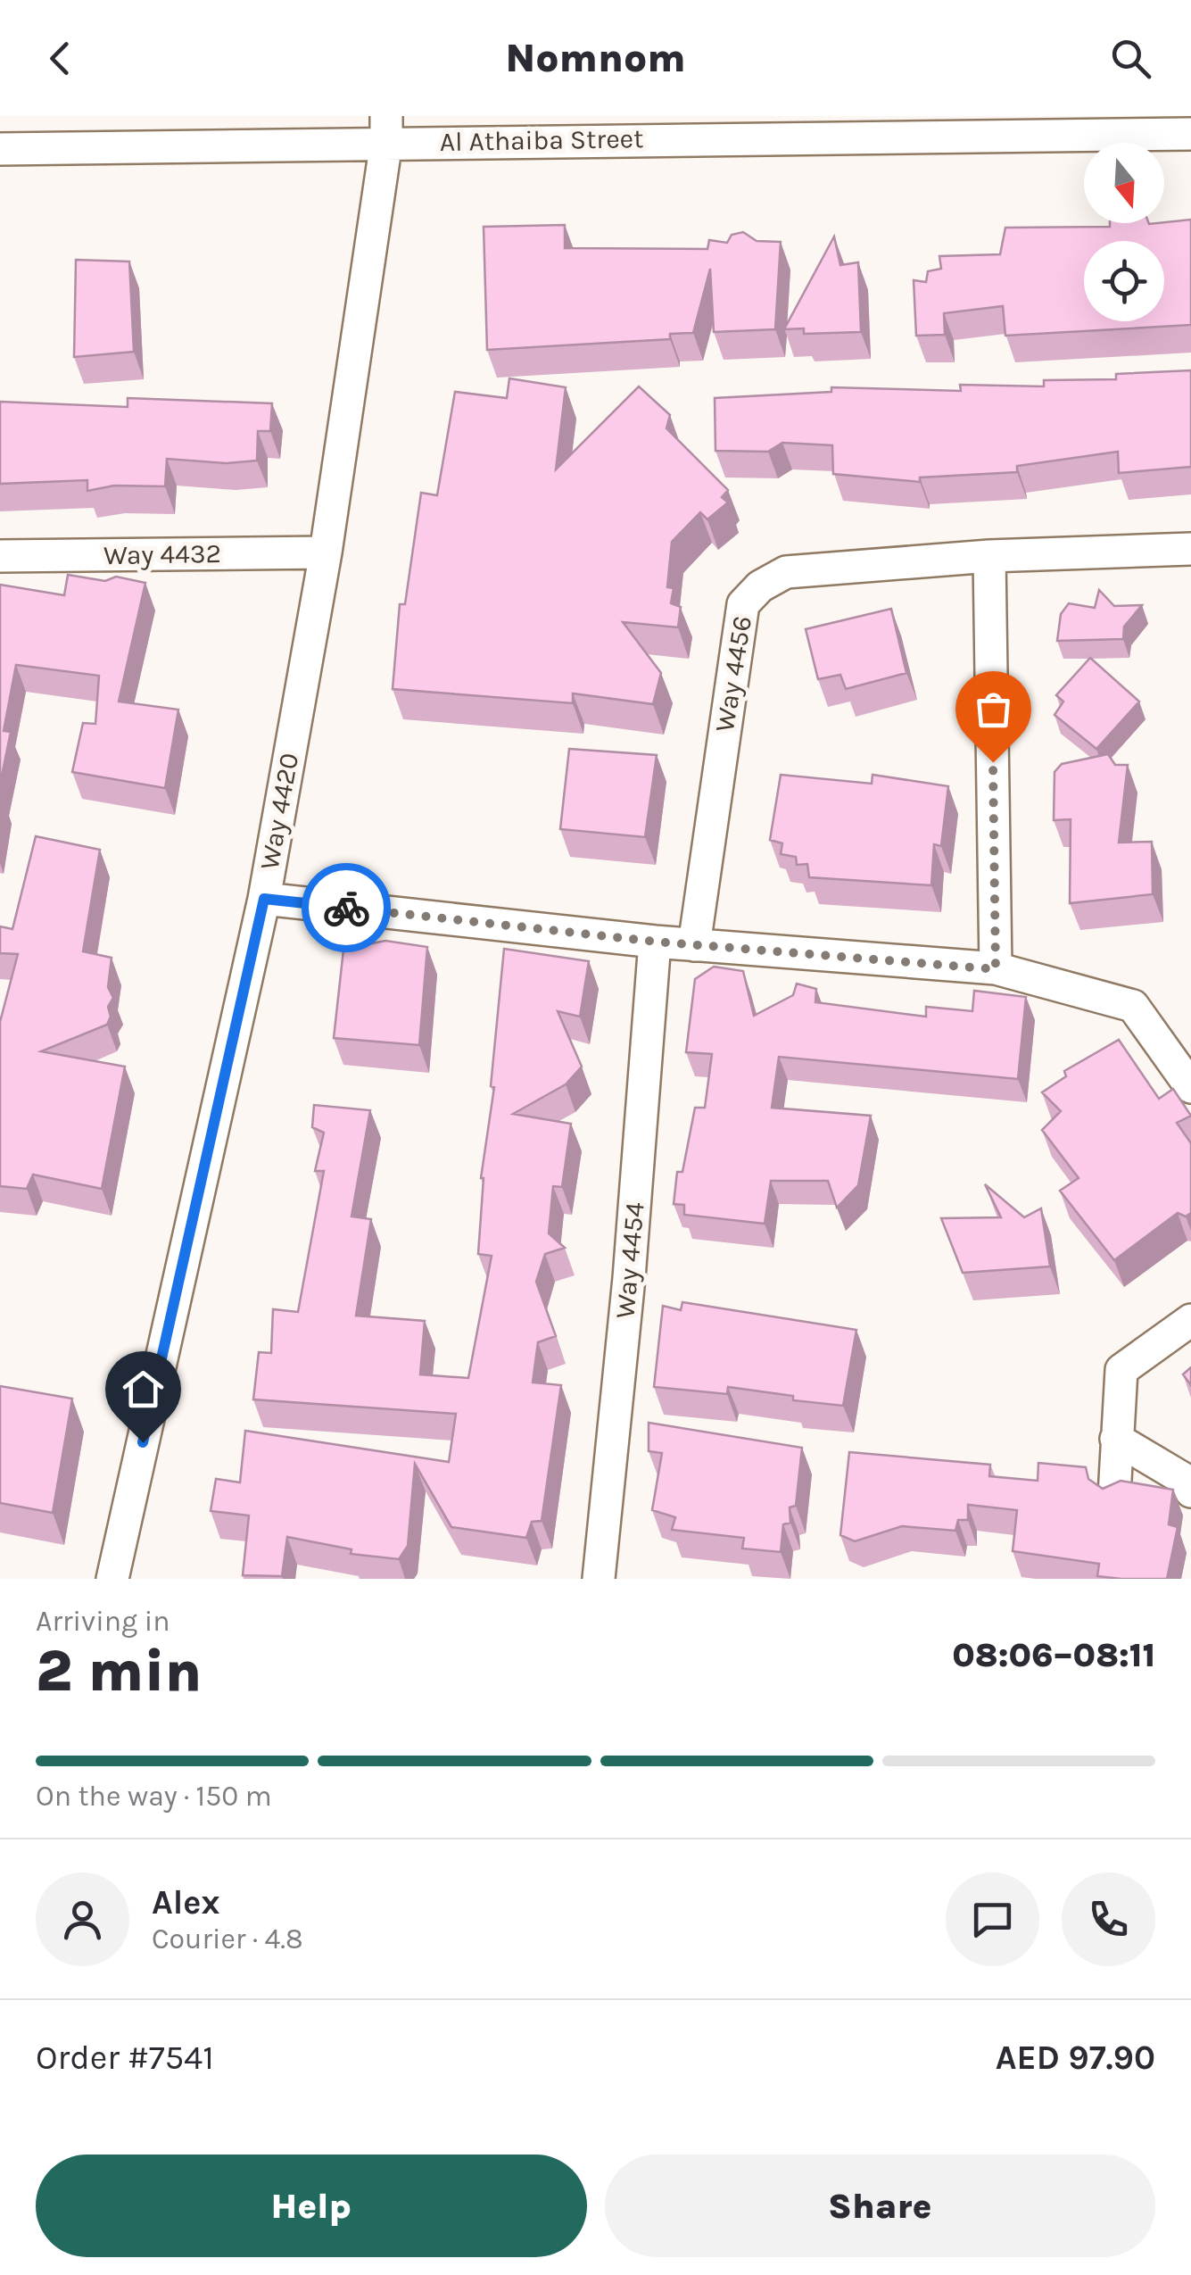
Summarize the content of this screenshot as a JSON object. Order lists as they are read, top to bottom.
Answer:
{
  "streets": {
    "street": [
      "Al Athaiba Street",
      "Way 4432",
      "Way 4456",
      "Way 4420",
      "Way 4454"
    ]
  },
  "crossings": [
    ["Al Athaiba Street", "Way 4420"],
    ["Way 4432", "Way 4420"]
  ],
  "north": "bottom",
  "page": {
    "header": "Nomnom",
    "heading": ["2 min", "Arriving in", "08:06–08:11"],
    "panel": [
      "Alex",
      "Courier · 4.8",
      "Order #7541",
      "AED 97.90"
    ],
    "bar": "On the way · 150 m",
    "buttons": ["Help", "Share"]
  }
}
